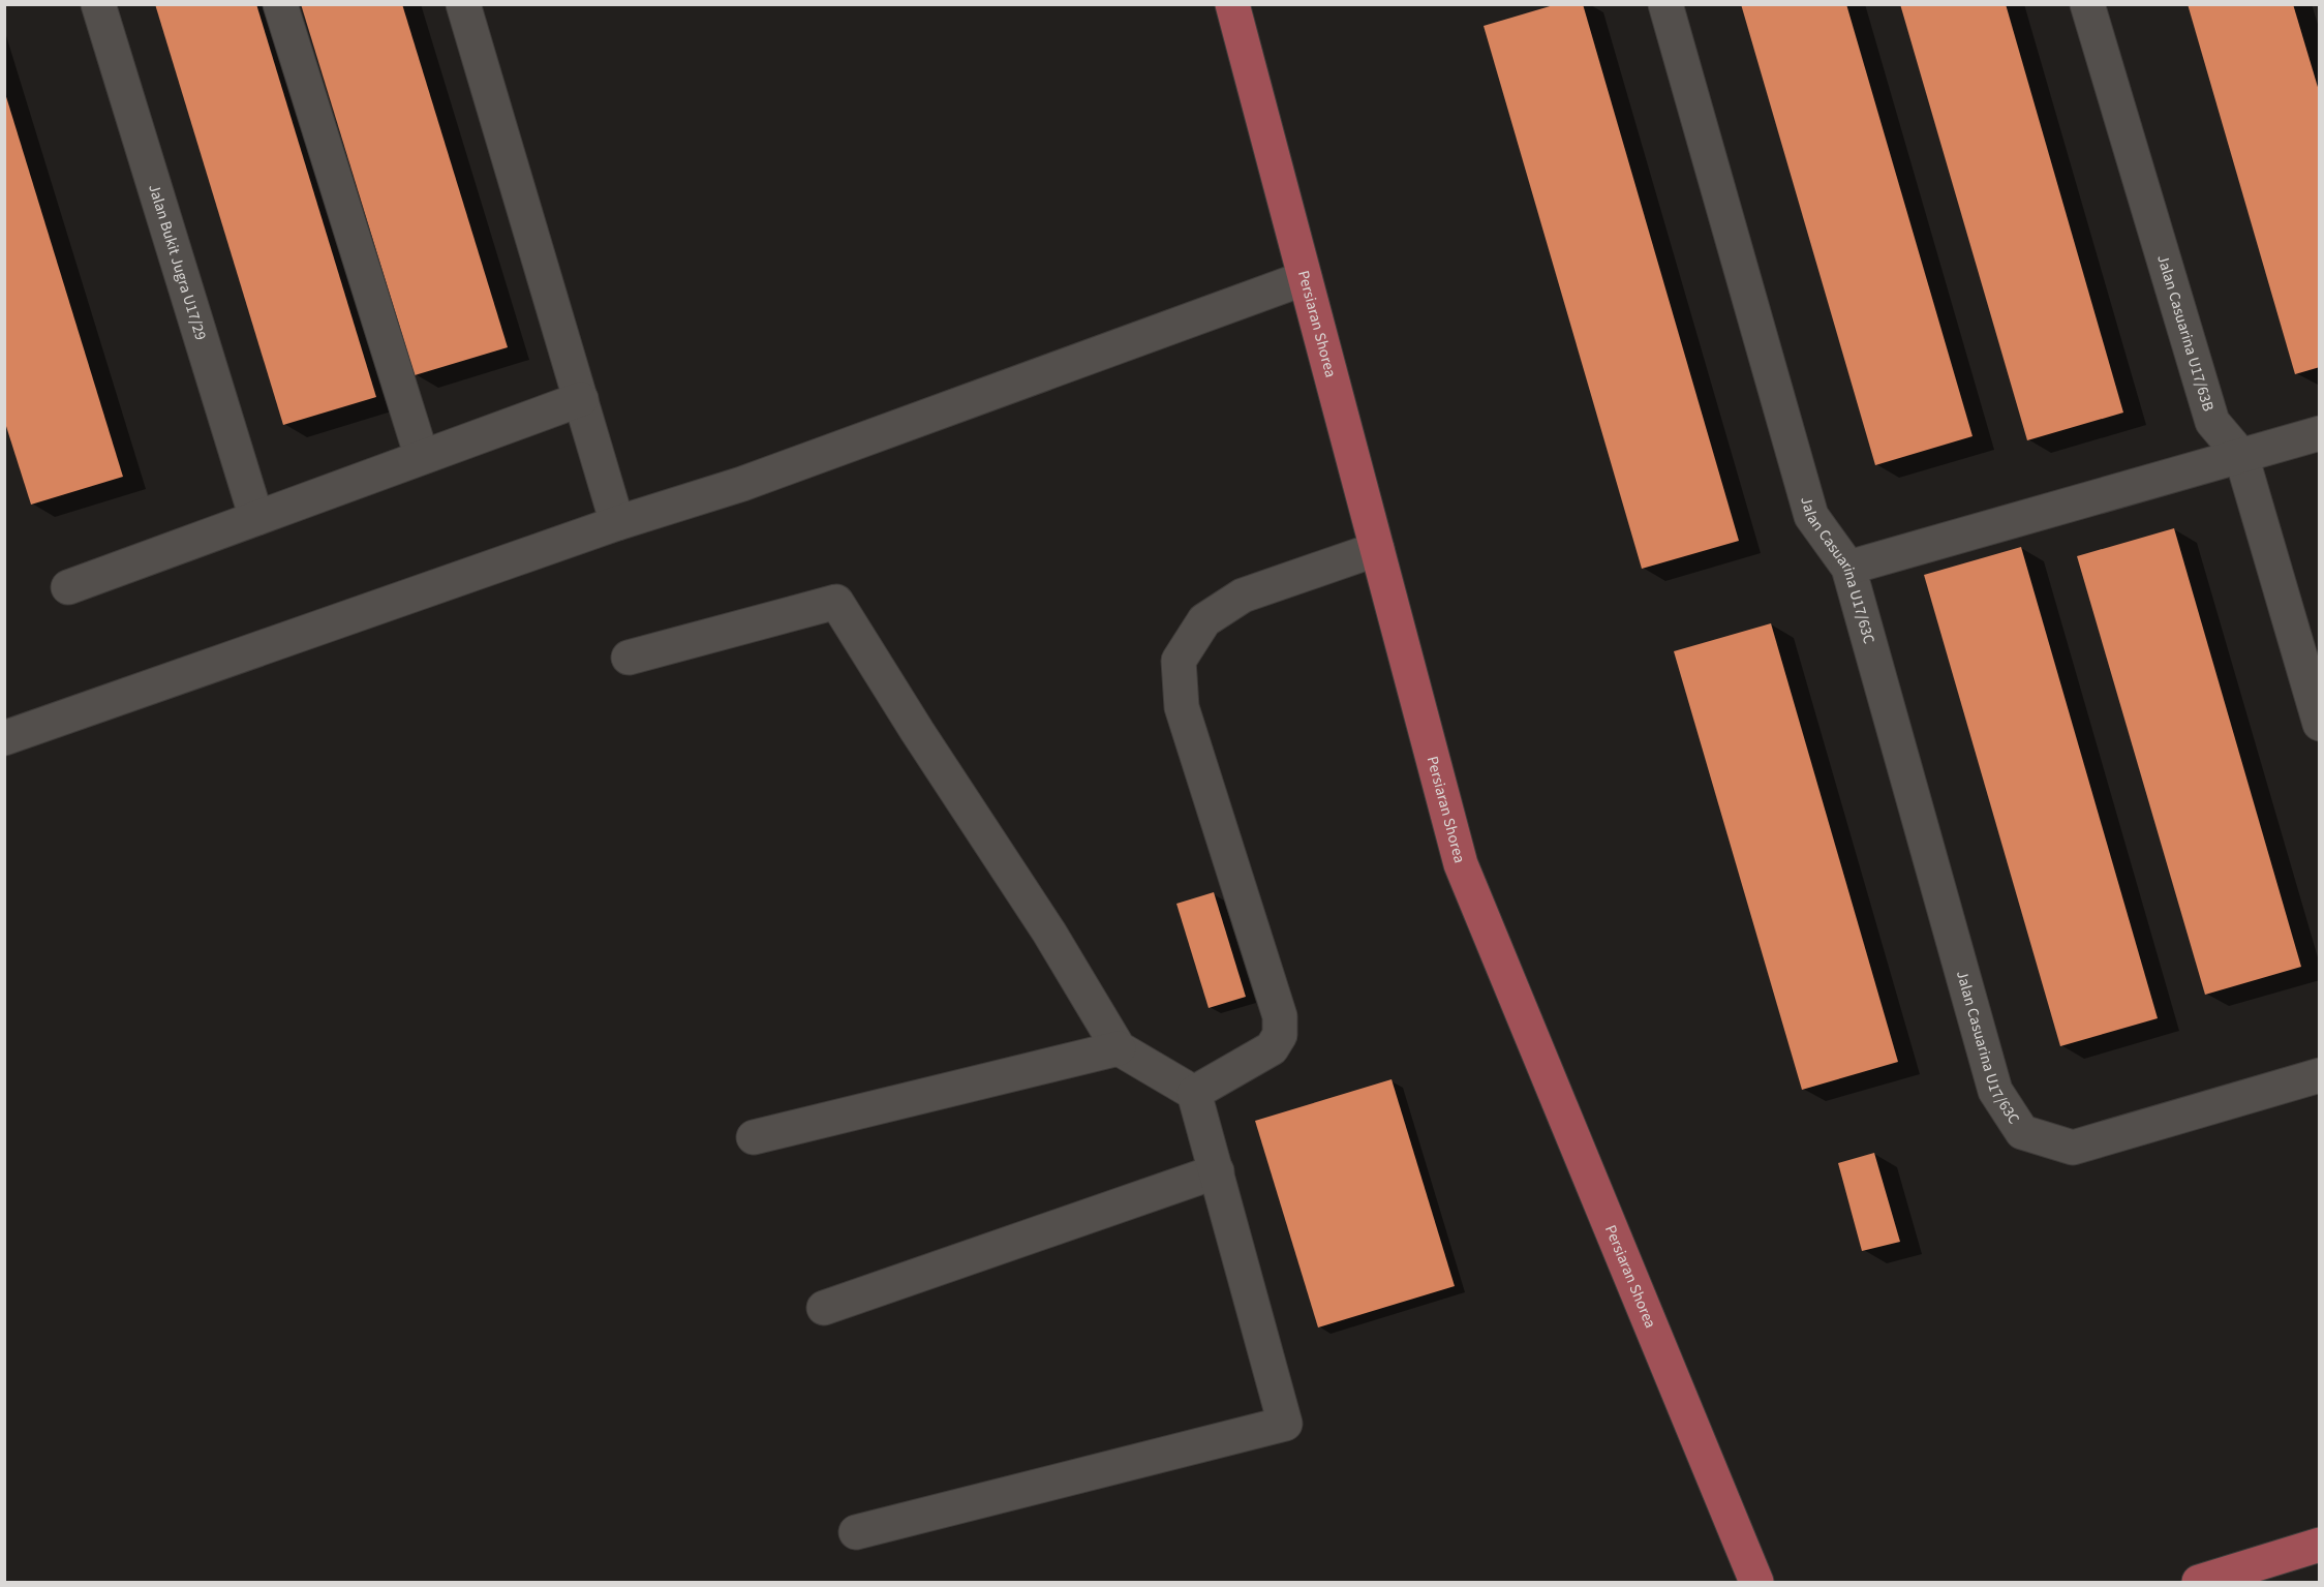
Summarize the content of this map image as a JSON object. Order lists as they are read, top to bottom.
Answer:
{
  "streets": {
    "main road": ["Persiaran Shorea"],
    "street": ["Jalan Bukit Jugra U17/29", "Jalan Casuarina U17/63B", "Jalan Casuarina U17/63C"]
  }
}
